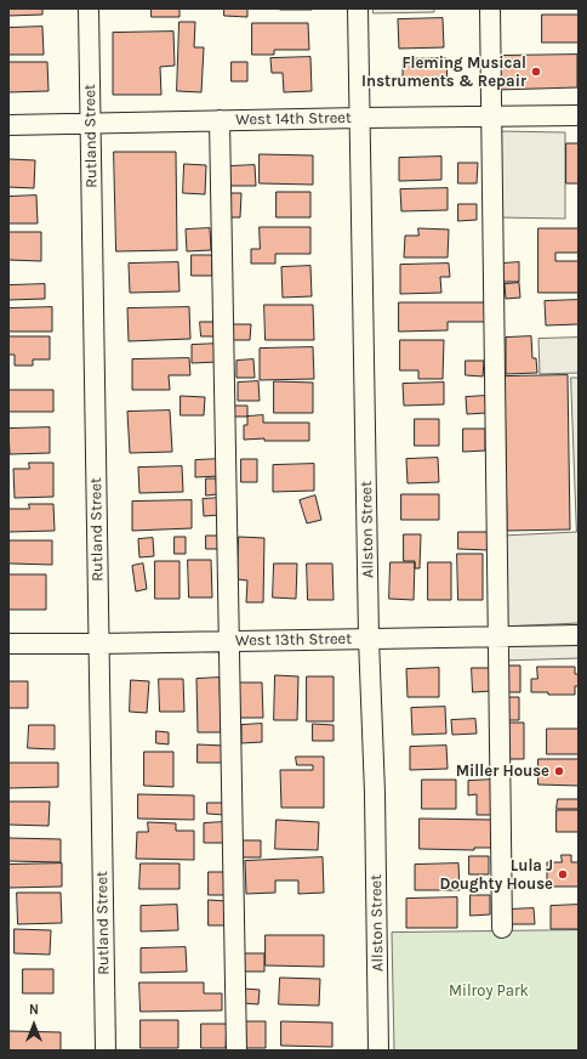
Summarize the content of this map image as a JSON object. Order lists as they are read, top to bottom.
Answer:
{
  "streets": {
    "street": [
      "West 14th Street",
      "Rutland Street",
      "Allston Street",
      "West 13th Street"
    ]
  },
  "crossings": [
    ["West 14th Street", "Rutland Street"],
    ["West 14th Street", "Allston Street"],
    ["Rutland Street", "West 13th Street"],
    ["Allston Street", "West 13th Street"]
  ],
  "parks": ["Milroy Park"],
  "places": ["Fleming Musical Instruments & Repair", "Miller House", "Lula J Doughty House"],
  "north": "top"
}
